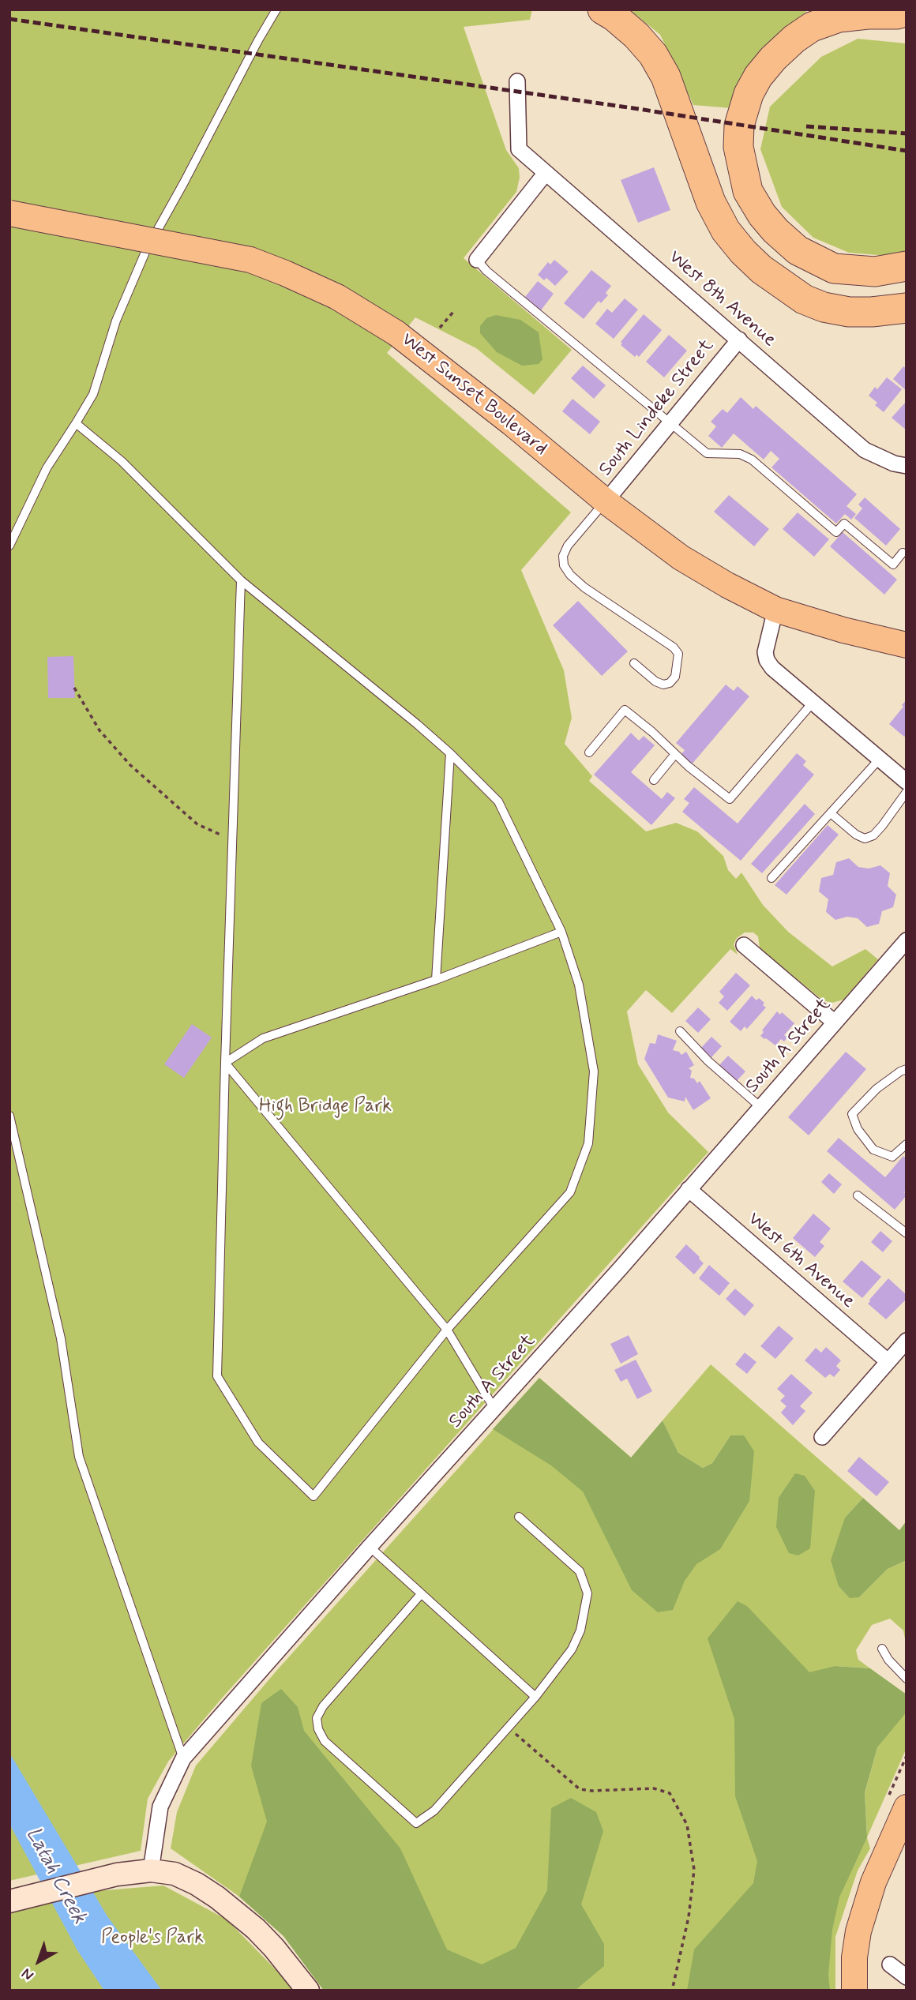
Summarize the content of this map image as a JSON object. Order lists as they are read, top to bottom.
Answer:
{
  "streets": {
    "main road": ["West Sunset Boulevard"],
    "street": [
      "West 8th Avenue",
      "South Lindeke Street",
      "South A Street",
      "West 6th Avenue"
    ]
  },
  "crossings": [
    ["West 8th Avenue", "South Lindeke Street"],
    ["West Sunset Boulevard", "South Lindeke Street"],
    ["South A Street", "West 6th Avenue"]
  ],
  "water": ["Latah Creek"],
  "parks": ["High Bridge Park", "People's Park"],
  "north": "bottom left"
}
